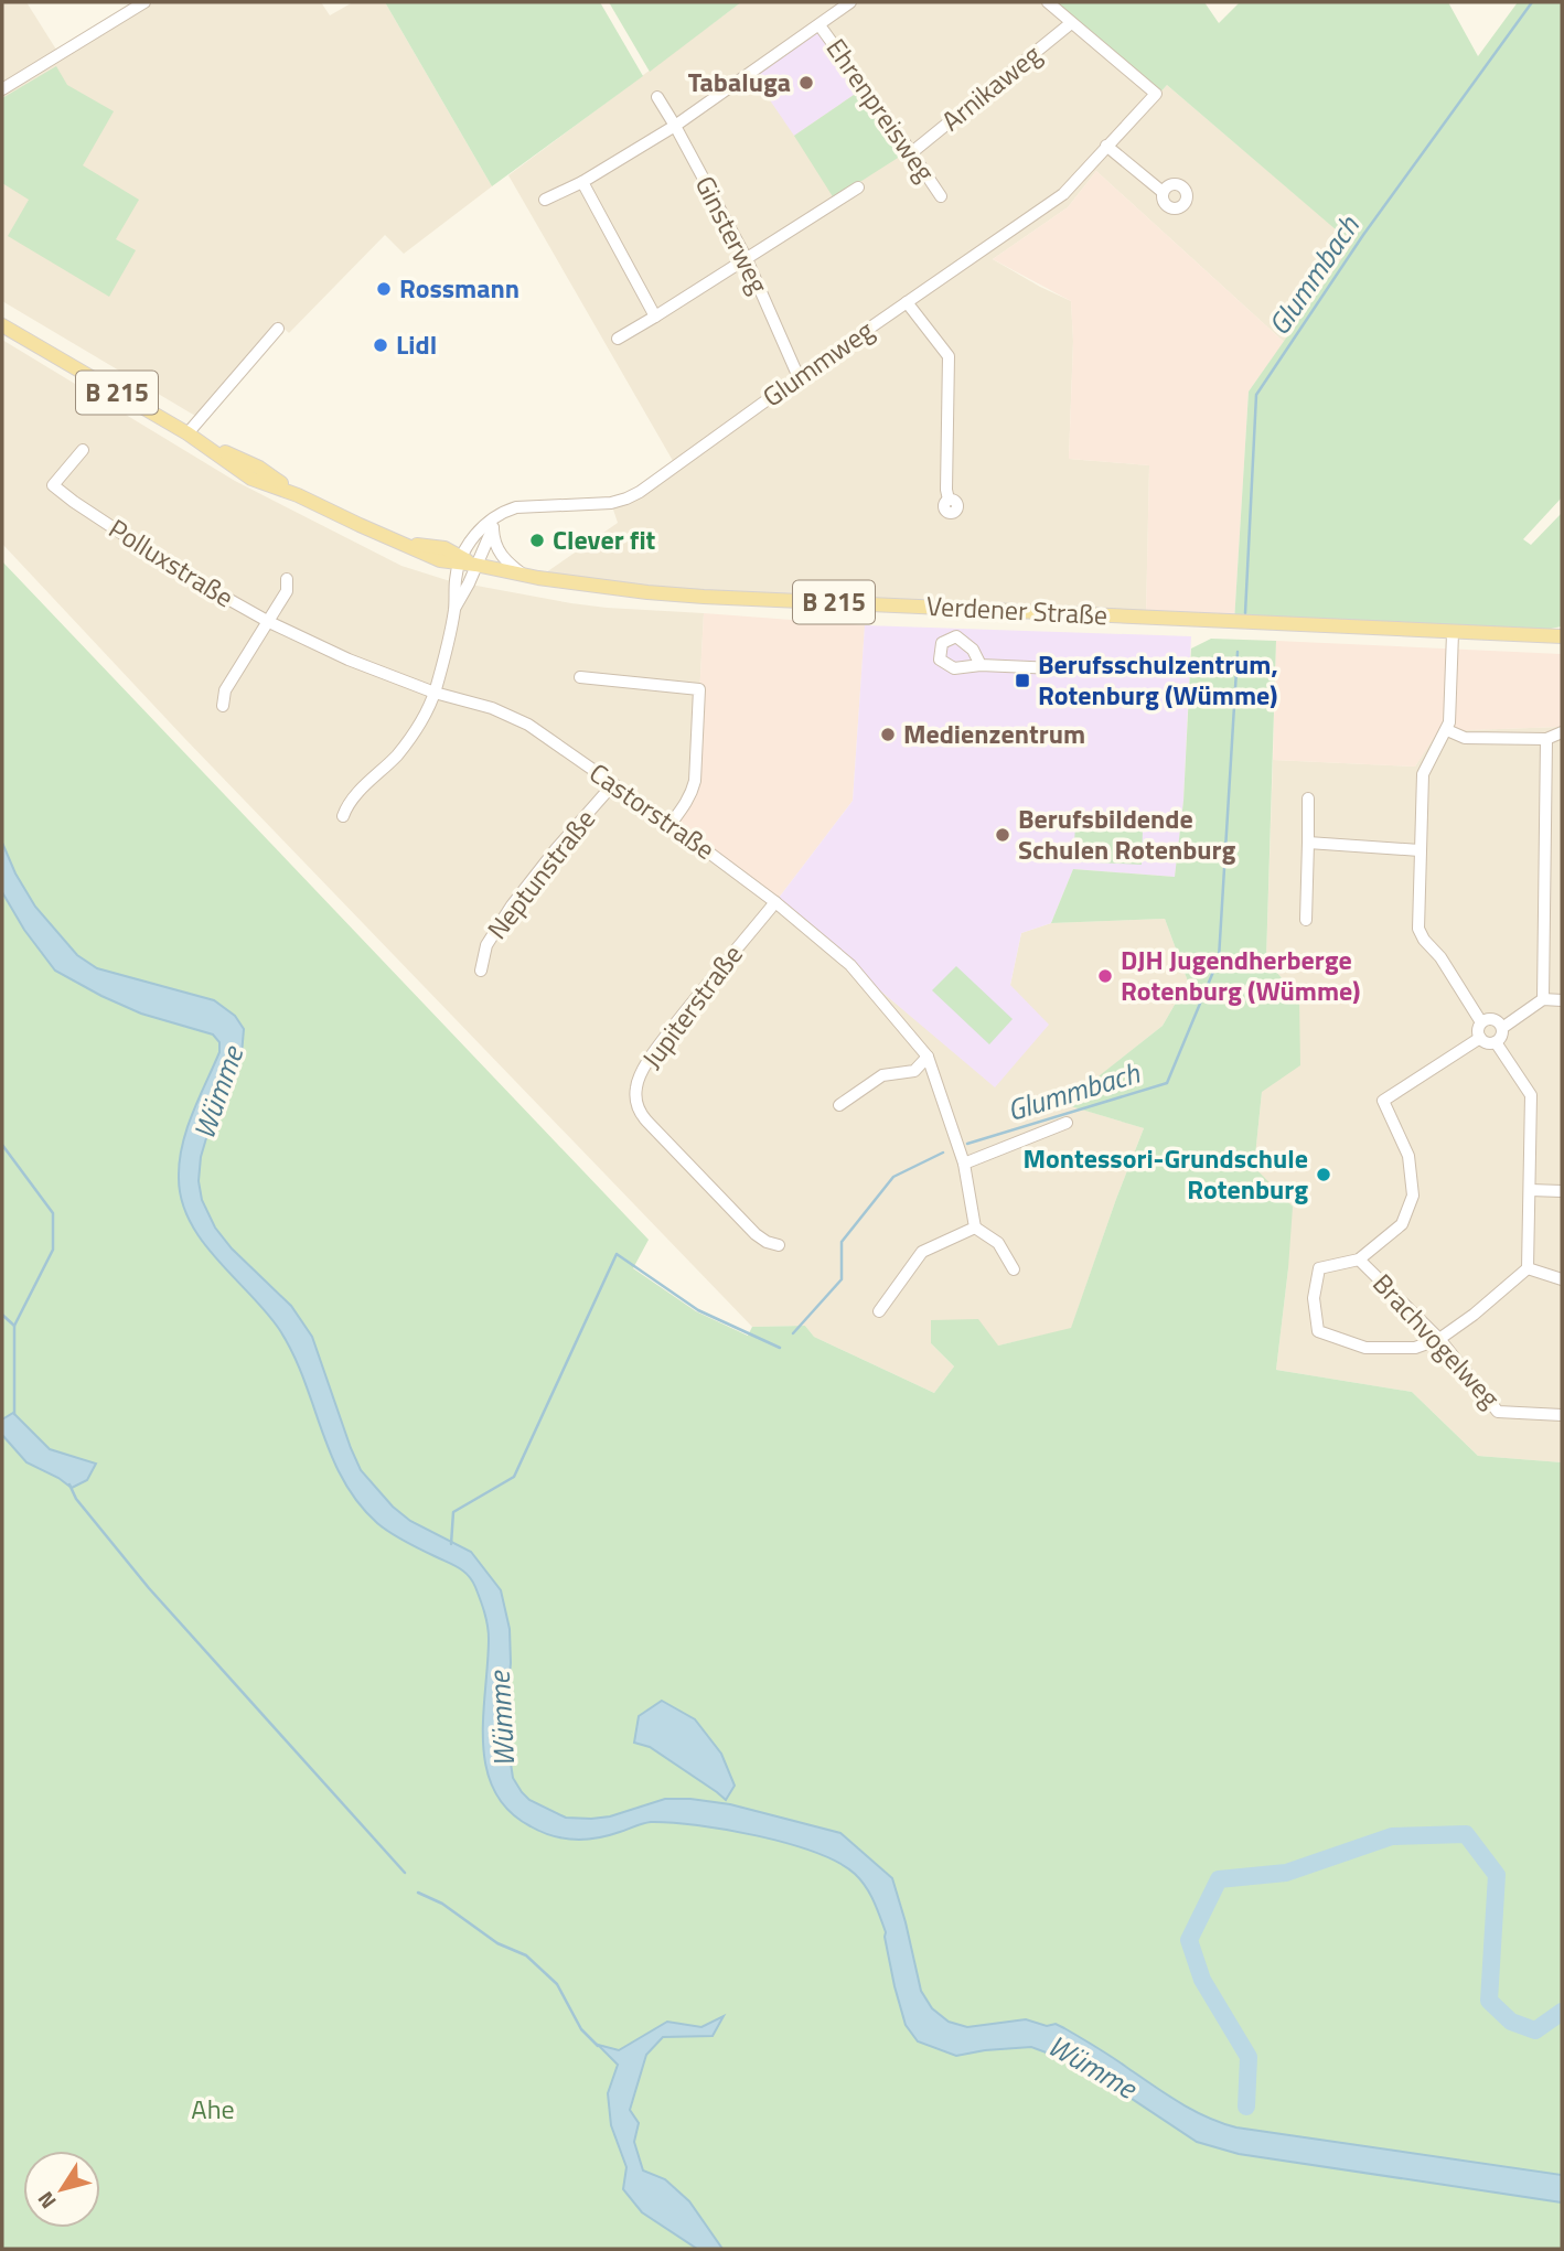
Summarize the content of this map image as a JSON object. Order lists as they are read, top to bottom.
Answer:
{
  "streets": {
    "main road": ["B 215", "Verdener Straße"],
    "street": [
      "Arnikaweg",
      "Ehrenpreisweg",
      "Ginsterweg",
      "Glummweg",
      "Polluxstraße",
      "Castorstraße",
      "Neptunstraße",
      "Jupiterstraße",
      "Brachvogelweg"
    ]
  },
  "crossings": [
    ["Arnikaweg", "Ehrenpreisweg"],
    ["Arnikaweg", "Glummweg"],
    ["Ginsterweg", "Glummweg"],
    ["Glummweg", "Verdener Straße"],
    ["Polluxstraße", "Castorstraße"],
    ["Castorstraße", "Neptunstraße"],
    ["Castorstraße", "Jupiterstraße"]
  ],
  "water": ["Glummbach", "Wümme"],
  "parks": ["Ahe"],
  "places": {
    "other": [
      "Tabaluga",
      "Rossmann",
      "Lidl",
      "Clever fit",
      "Medienzentrum",
      "Berufsbildende Schulen Rotenburg",
      "DJH Jugendherberge Rotenburg (Wümme)",
      "Montessori-Grundschule Rotenburg"
    ],
    "transit": ["Berufsschulzentrum, Rotenburg (Wümme)"]
  },
  "north": "bottom left"
}
